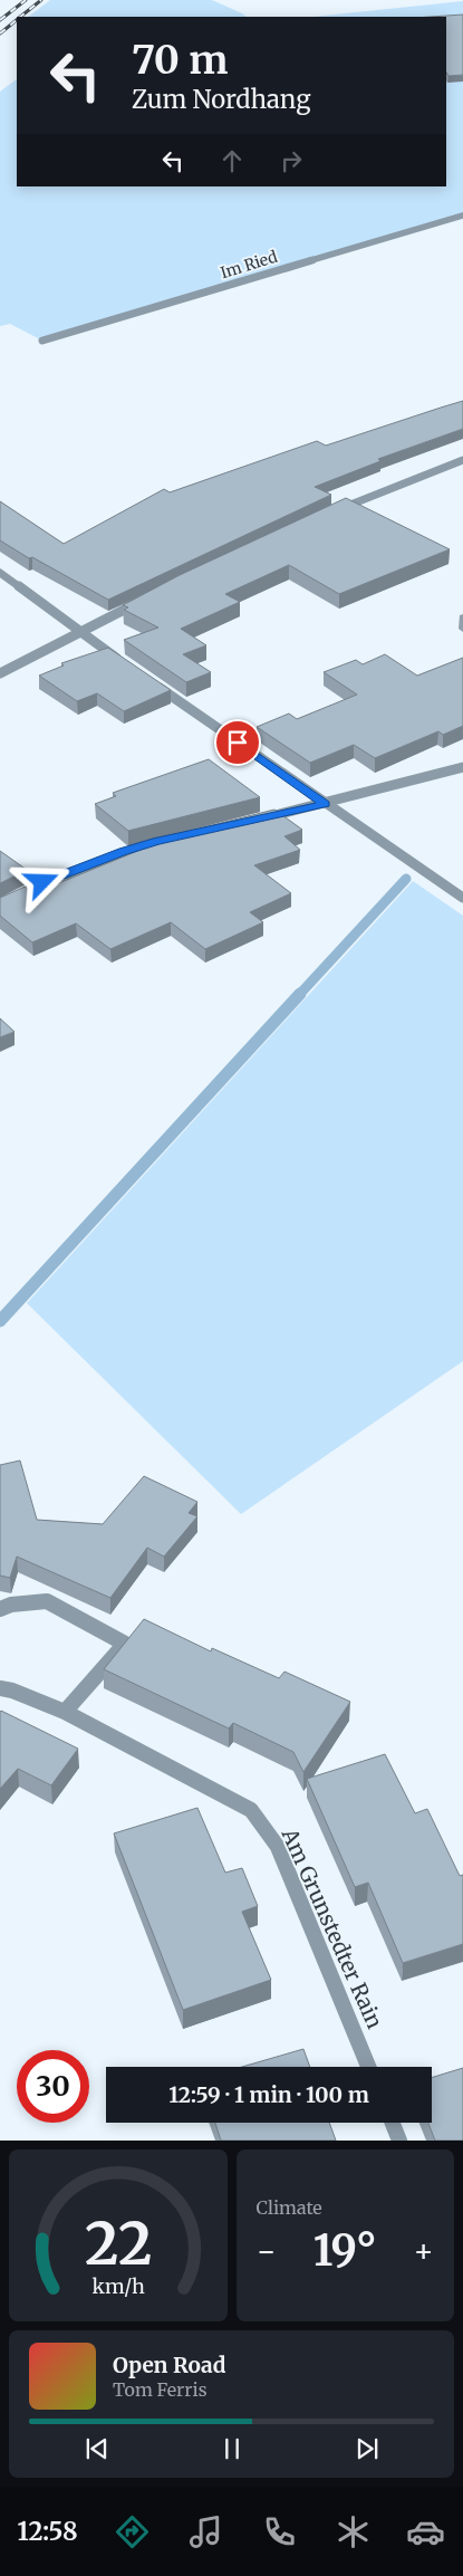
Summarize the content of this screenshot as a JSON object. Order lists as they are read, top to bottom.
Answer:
{
  "streets": {
    "street": ["Im Ried", "Am Grunstedter Rain"]
  },
  "page": {
    "turn": ["70 m", "Zum Nordhang"],
    "limit": "30",
    "trip": "12:59 · 1 min · 100 m",
    "tile": "Climate",
    "heat": ["−", "19°", "+"],
    "song": ["Open Road", "Tom Ferris"],
    "tabs": "12:58",
    "gauge": ["22", "km/h"]
  }
}
